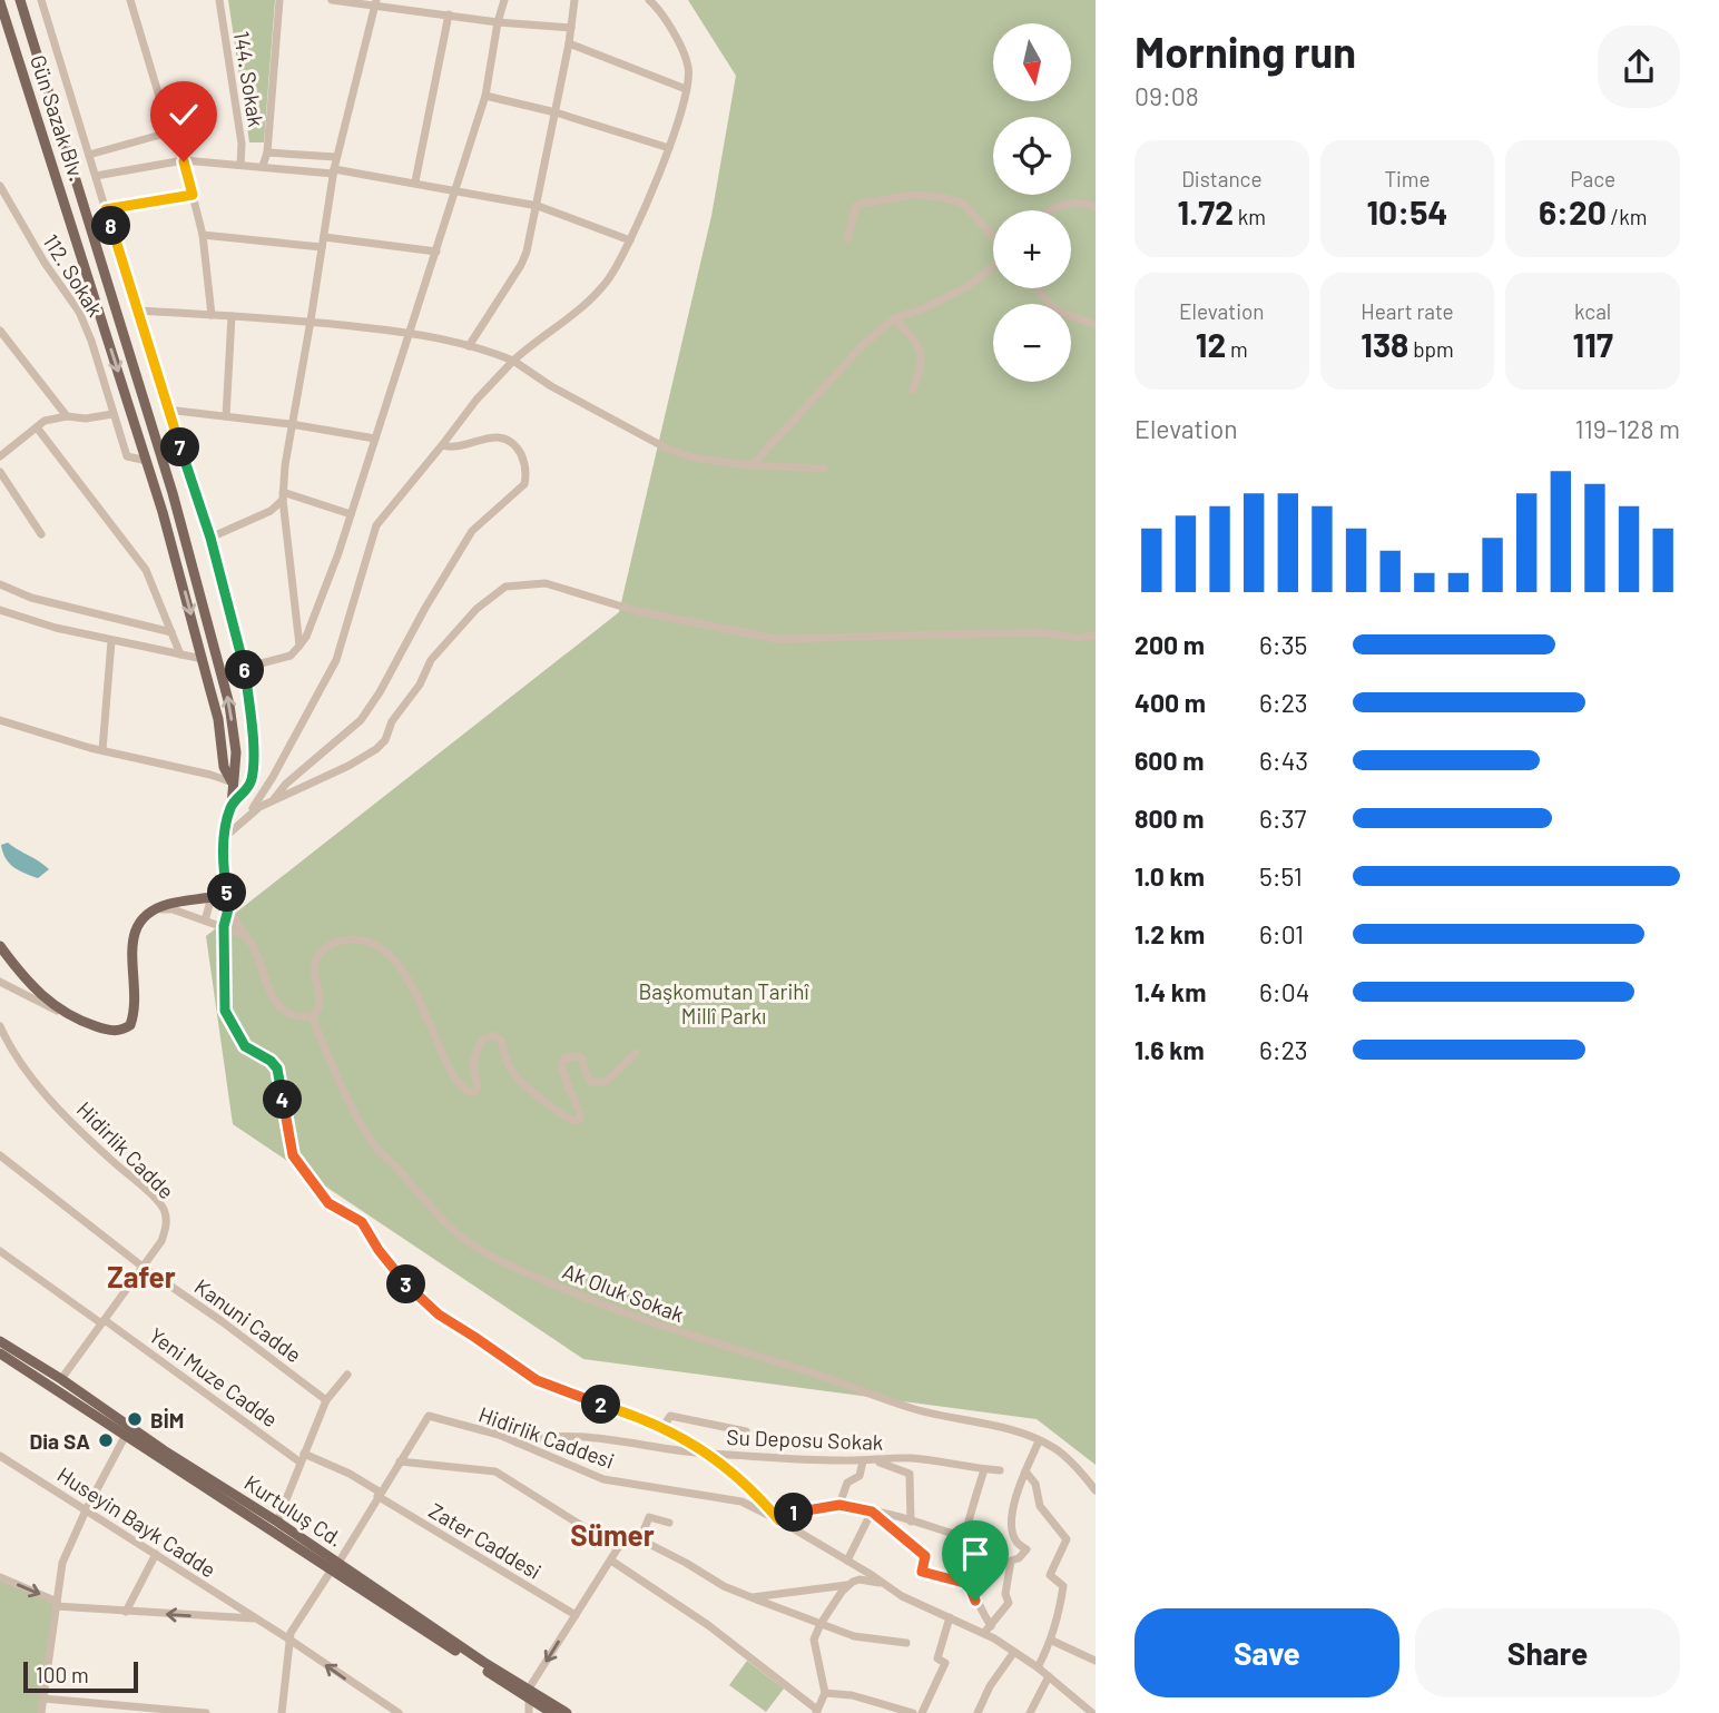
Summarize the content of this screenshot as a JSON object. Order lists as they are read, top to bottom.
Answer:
{
  "streets": {
    "main road": ["Gün Sazak Blv.", "Kurtuluş Cd."],
    "street": [
      "144. Sokak",
      "112. Sokak",
      "Hidirlik Cadde",
      "Ak Oluk Sokak",
      "Kanuni Cadde",
      "Yeni Muze Cadde",
      "Hidirlik Caddesi",
      "Su Deposu Sokak",
      "Huseyin Bayk Cadde",
      "Zater Caddesi"
    ]
  },
  "crossings": [
    ["Gün Sazak Blv.", "112. Sokak"],
    ["Hidirlik Cadde", "Kanuni Cadde"],
    ["Hidirlik Cadde", "Yeni Muze Cadde"],
    ["Hidirlik Cadde", "Kurtuluş Cd."],
    ["Yeni Muze Cadde", "Zater Caddesi"],
    ["Hidirlik Caddesi", "Su Deposu Sokak"],
    ["Hidirlik Caddesi", "Kurtuluş Cd."],
    ["Hidirlik Caddesi", "Huseyin Bayk Cadde"],
    ["Hidirlik Caddesi", "Zater Caddesi"]
  ],
  "districts": ["Zafer", "Sümer"],
  "parks": ["Başkomutan Tarihî Millî Parkı"],
  "places": ["BİM", "Dia SA"],
  "scale_bar": "100 m",
  "north": "bottom",
  "page": {
    "heading": ["Morning run", "09:08"],
    "map_buttons": ["+", "−"],
    "stats": [
      ["Distance", "1.72 km"],
      ["Time", "10:54"],
      ["Pace", "6:20 /km"],
      ["Elevation", "12 m"],
      ["Heart rate", "138 bpm"],
      ["kcal", "117"]
    ],
    "pins": [
      "8",
      "7",
      "6",
      "5",
      "4",
      "3",
      "2",
      "1"
    ],
    "chart": ["Elevation", "119–128 m"],
    "list": [
      {
        "name": "200 m",
        "note": "6:35"
      },
      {
        "name": "400 m",
        "note": "6:23"
      },
      {
        "name": "600 m",
        "note": "6:43"
      },
      {
        "name": "800 m",
        "note": "6:37"
      },
      {
        "name": "1.0 km",
        "note": "5:51"
      },
      {
        "name": "1.2 km",
        "note": "6:01"
      },
      {
        "name": "1.4 km",
        "note": "6:04"
      },
      {
        "name": "1.6 km",
        "note": "6:23"
      }
    ],
    "buttons": ["Save", "Share"],
    "scale": "100 m"
  }
}
